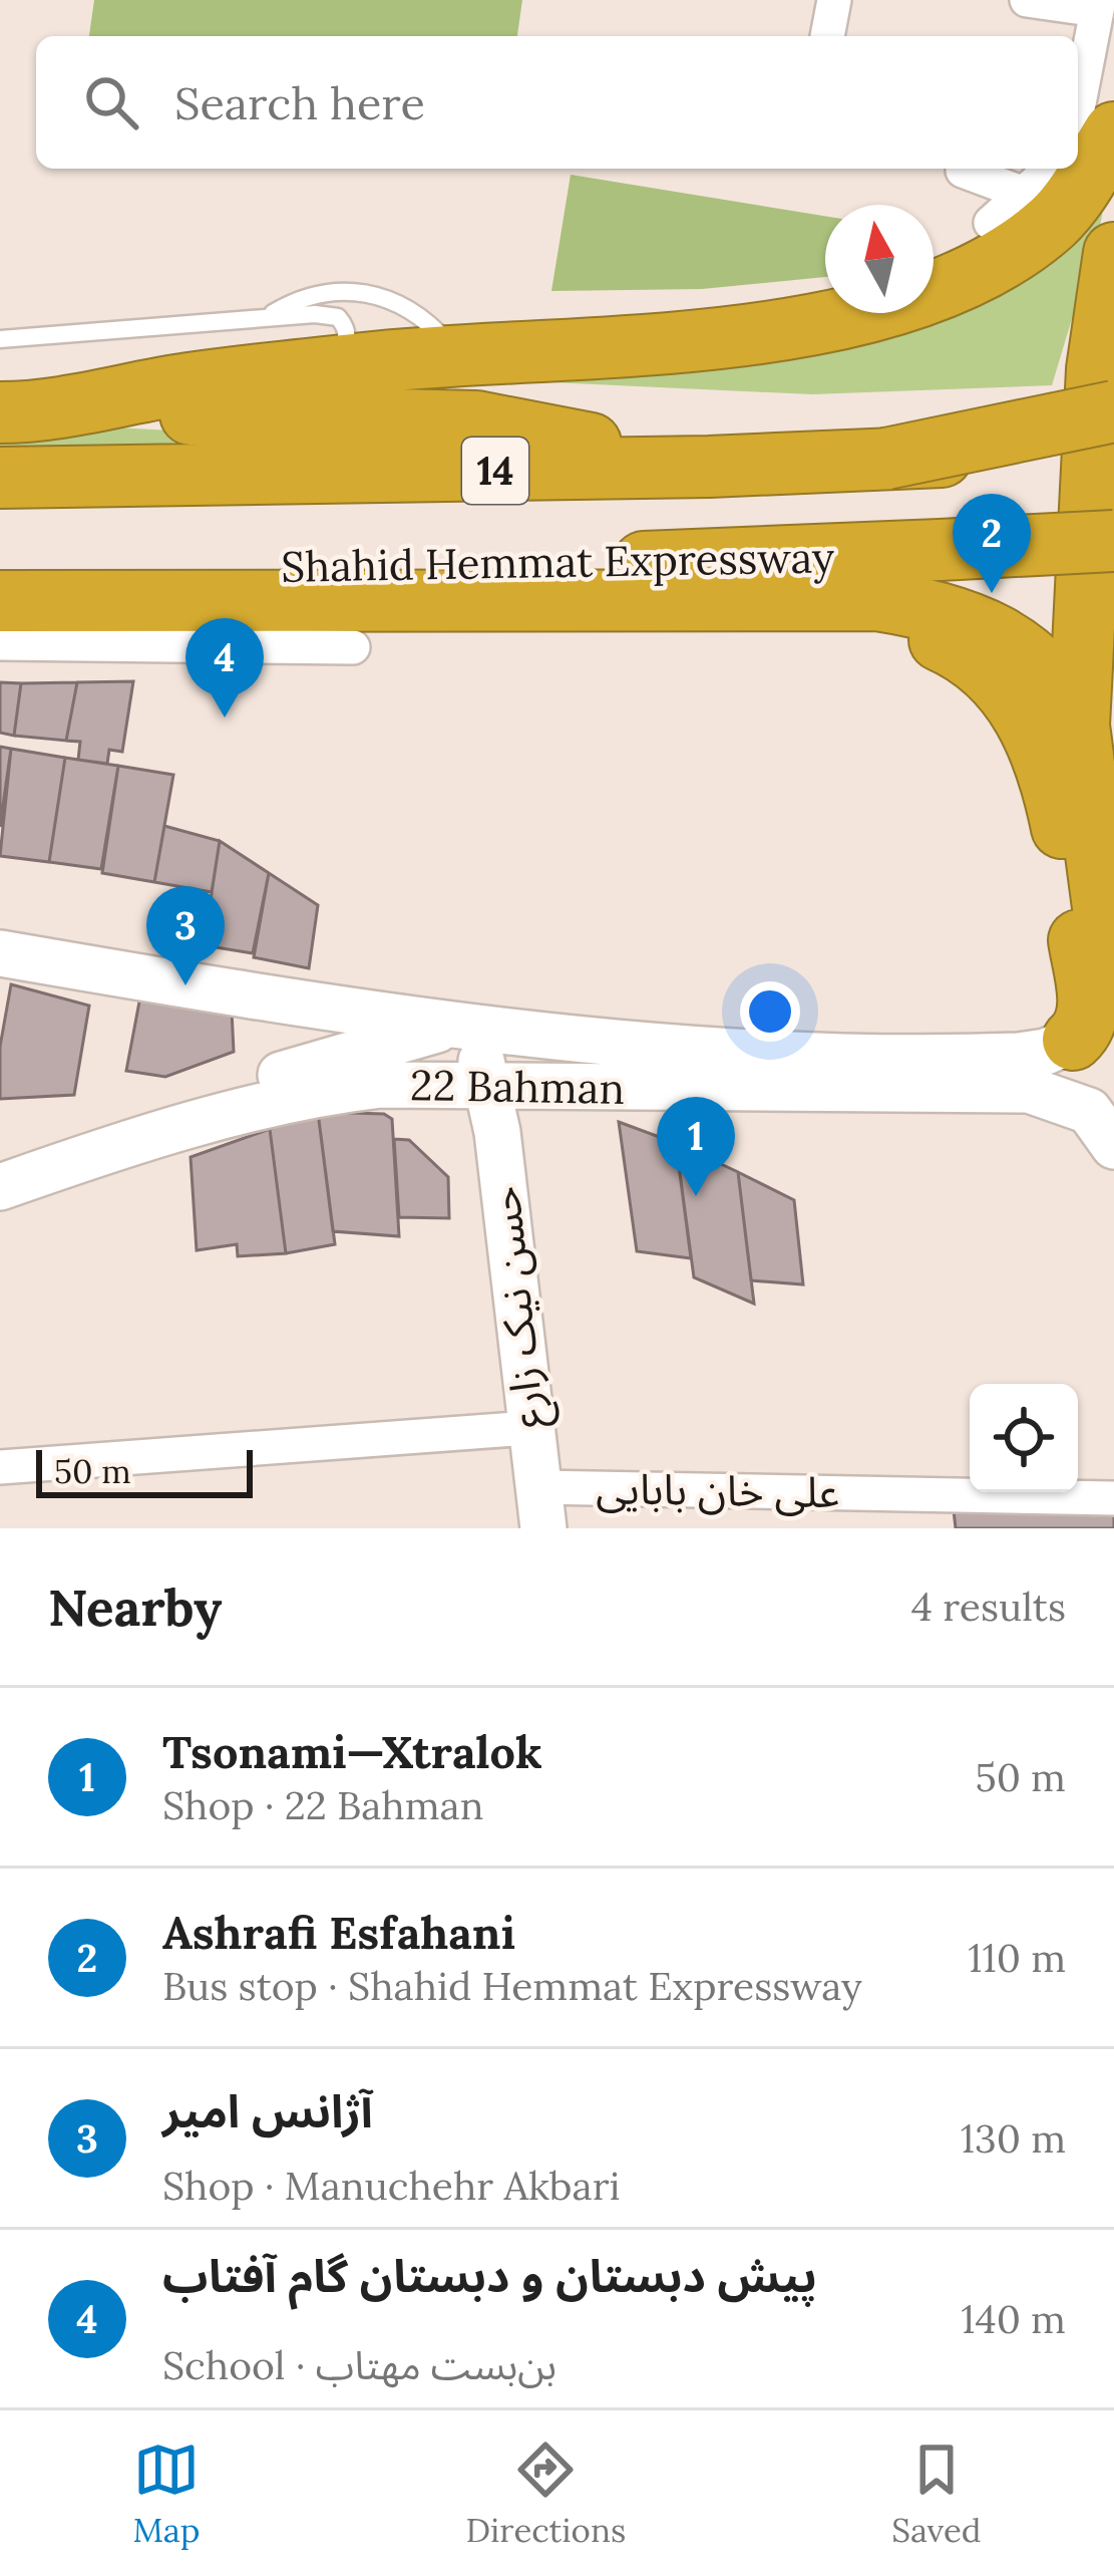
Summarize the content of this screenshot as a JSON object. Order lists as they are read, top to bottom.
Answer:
{
  "streets": {
    "highway": ["14", "Shahid Hemmat Expressway"],
    "main road": ["22 Bahman", "حسن نیک زارع"],
    "street": ["علی خان بابایی"]
  },
  "crossings": [
    ["22 Bahman", "حسن نیک زارع"],
    ["حسن نیک زارع", "علی خان بابایی"]
  ],
  "scale_bar": "50 m",
  "north": "top",
  "page": {
    "search": "Search here",
    "pins": [
      "2",
      "4",
      "3",
      "1"
    ],
    "scale": "50 m",
    "heading": ["Nearby", "4 results"],
    "list": [
      {
        "mark": "1",
        "name": "Tsonami—Xtralok",
        "note": "Shop · 22 Bahman",
        "value": "50 m"
      },
      {
        "mark": "2",
        "name": "Ashrafi Esfahani",
        "note": "Bus stop · Shahid Hemmat Expressway",
        "value": "110 m"
      },
      {
        "mark": "3",
        "name": "آژانس امیر",
        "note": "Shop · Manuchehr Akbari",
        "value": "130 m"
      },
      {
        "mark": "4",
        "name": "پیش دبستان و دبستان گام آفتاب",
        "note": "School · بن‌بست مهتاب",
        "value": "140 m"
      }
    ],
    "nav": ["Map", "Directions", "Saved"]
  }
}
